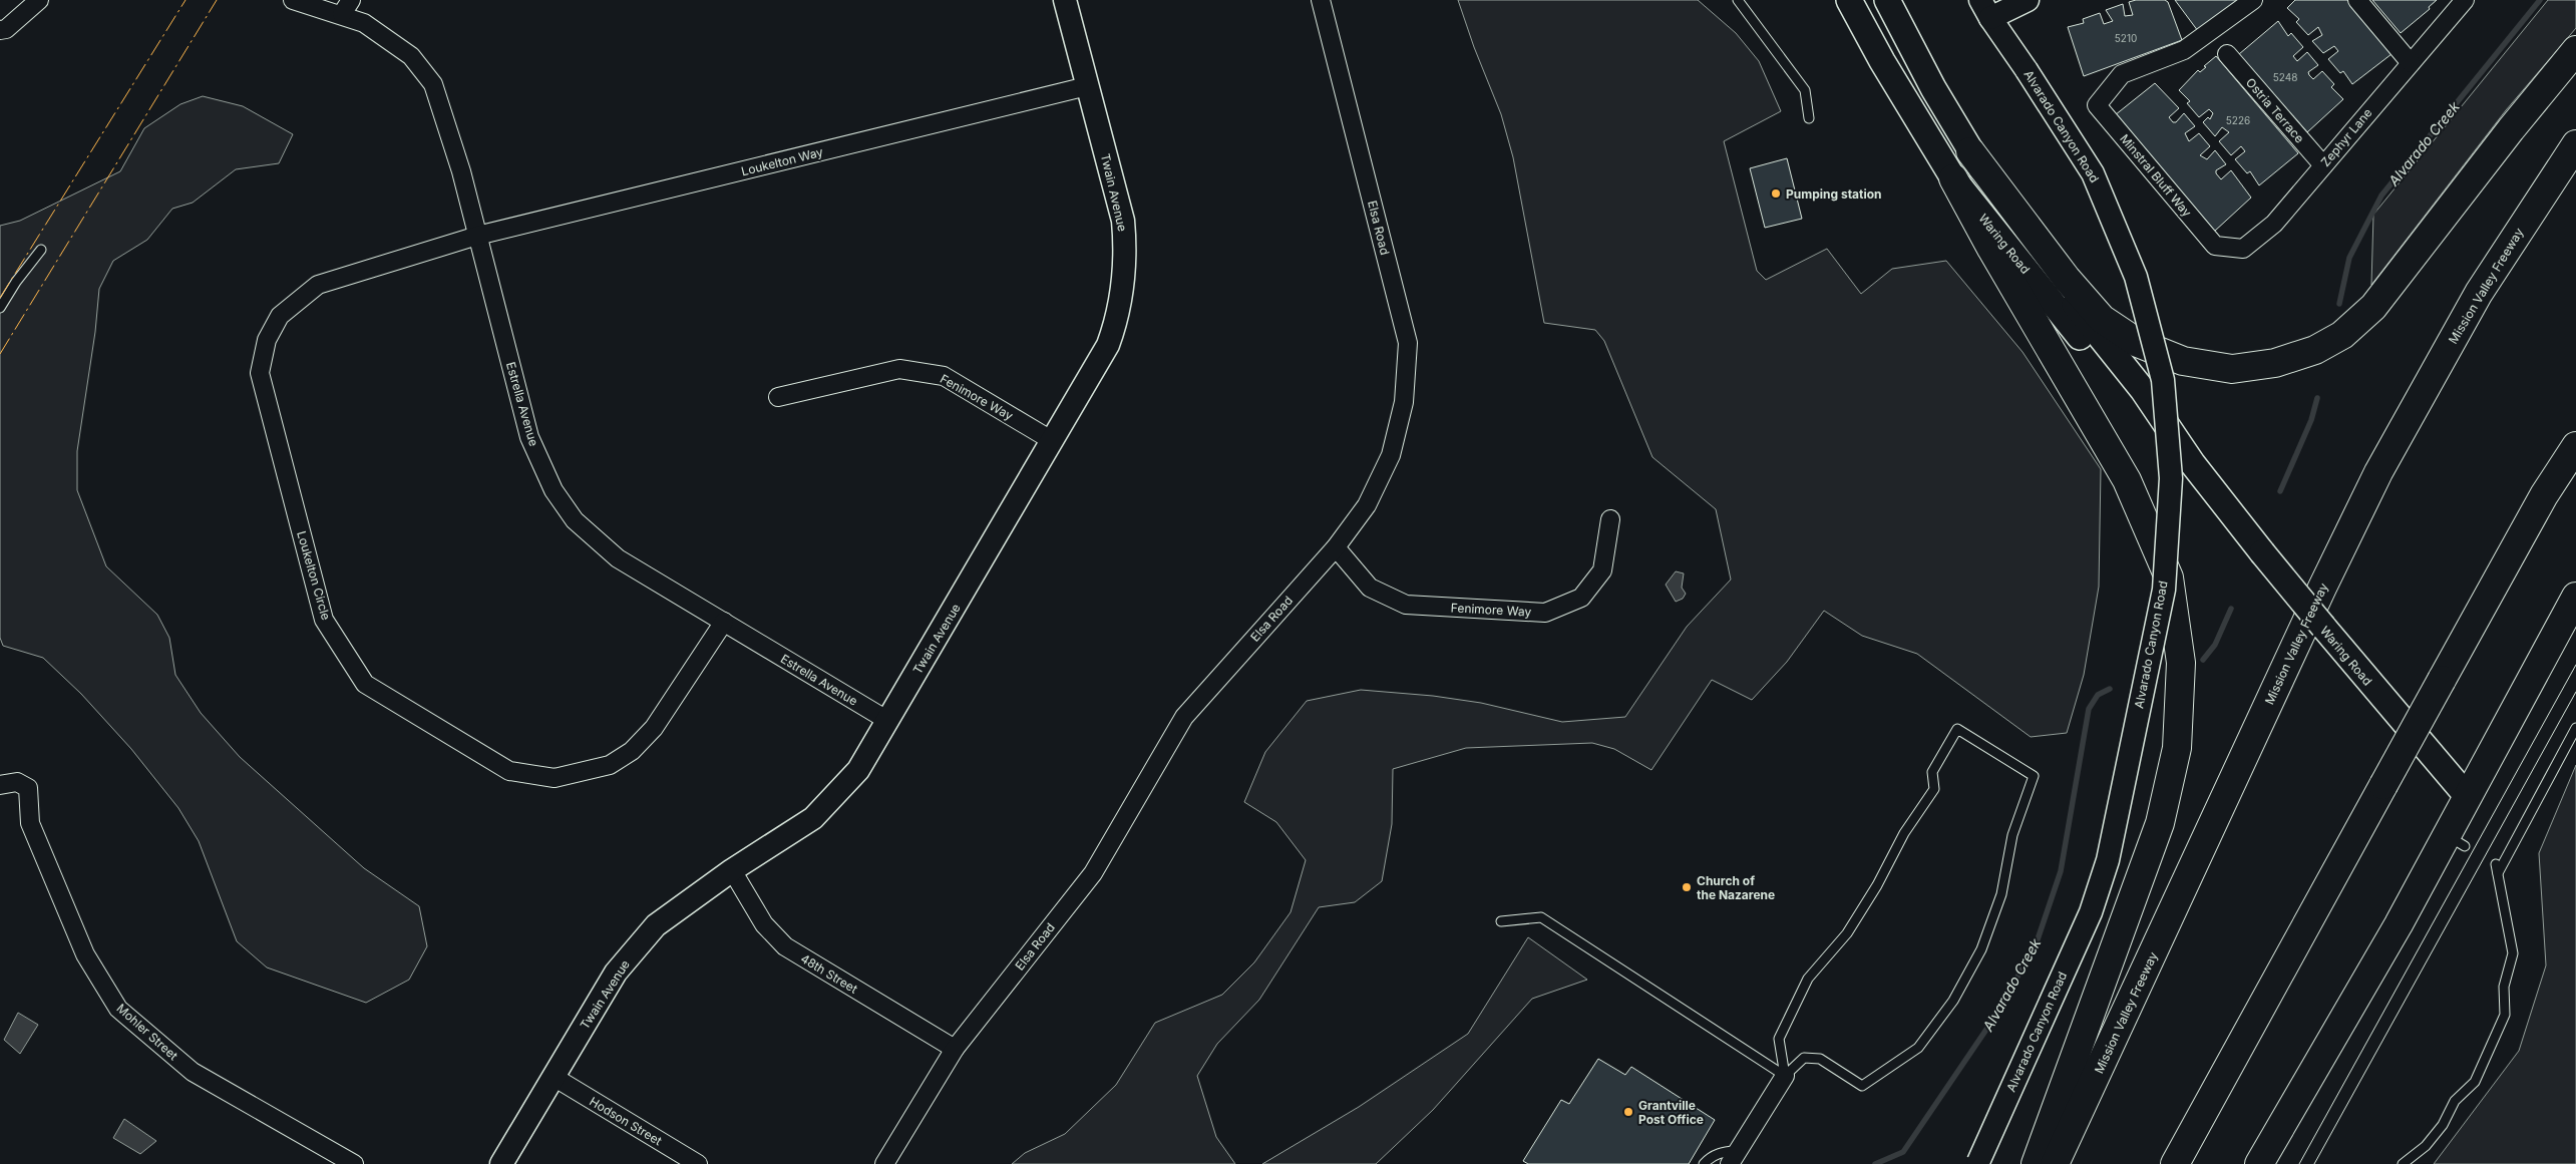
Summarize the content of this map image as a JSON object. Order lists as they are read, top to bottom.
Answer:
{
  "streets": {
    "highway": ["Mission Valley Freeway"],
    "main road": ["Waring Road"],
    "street": [
      "Ostria Terrace",
      "Alvarado Canyon Road",
      "Zephyr Lane",
      "Loukelton Way",
      "Minstral Bluff Way",
      "Twain Avenue",
      "Elsa Road",
      "Fenimore Way",
      "Estrella Avenue",
      "Loukelton Circle",
      "48th Street",
      "Mohler Street",
      "Hodson Street"
    ]
  },
  "crossings": [
    ["Ostria Terrace", "Zephyr Lane"],
    ["Zephyr Lane", "Minstral Bluff Way"],
    ["Loukelton Way", "Twain Avenue"],
    ["Loukelton Way", "Estrella Avenue"],
    ["Loukelton Way", "Loukelton Circle"],
    ["Twain Avenue", "Fenimore Way"],
    ["Twain Avenue", "Estrella Avenue"],
    ["Twain Avenue", "48th Street"],
    ["Twain Avenue", "Hodson Street"],
    ["Elsa Road", "Fenimore Way"],
    ["Elsa Road", "48th Street"],
    ["Estrella Avenue", "Loukelton Circle"]
  ],
  "water": ["Alvarado Creek"],
  "places": ["Pumping station", "Church of the Nazarene", "Grantville Post Office"],
  "house_numbers": ["5210", "5248", "5226"]
}
